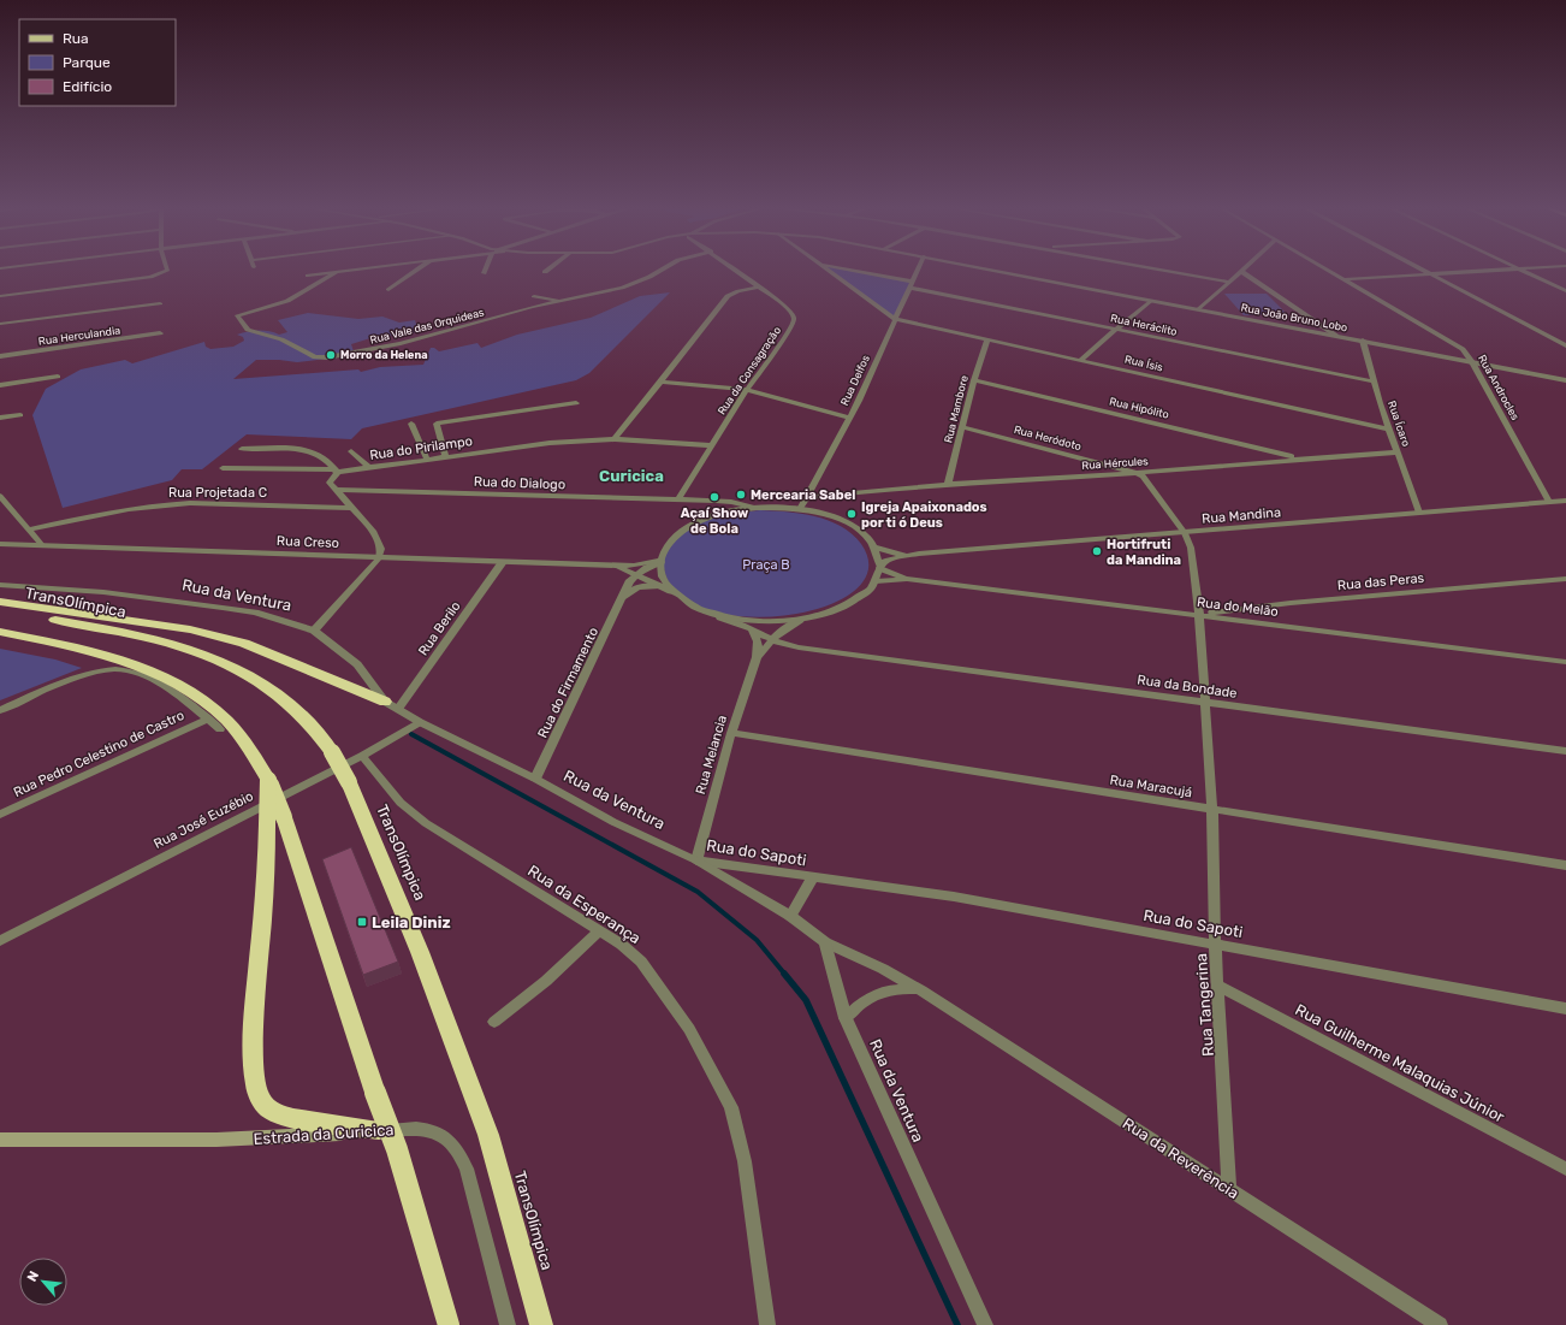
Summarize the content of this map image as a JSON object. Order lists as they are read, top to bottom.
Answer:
{
  "streets": {
    "highway": ["TransOlímpica"],
    "main road": ["Estrada da Curicica"],
    "street": [
      "Rua João Bruno Lobo",
      "Rua Heráclito",
      "Rua Vale das Orquideas",
      "Rua Herculandia",
      "Rua Ísis",
      "Rua da Consagração",
      "Rua Delfos",
      "Rua Androcles",
      "Rua Hipólito",
      "Rua Mambore",
      "Rua Ícaro",
      "Rua Heródoto",
      "Rua do Pirilampo",
      "Rua Hércules",
      "Rua do Dialogo",
      "Rua Projetada C",
      "Rua Mandina",
      "Rua Creso",
      "Rua das Peras",
      "Rua da Ventura",
      "Rua do Melão",
      "Rua Berilo",
      "Rua do Firmamento",
      "Rua da Bondade",
      "Rua Pedro Celestino de Castro",
      "Rua Melancia",
      "Rua Maracujá",
      "Rua José Euzébio",
      "Rua do Sapoti",
      "Rua da Esperança",
      "Rua Tangerina",
      "Rua Guilherme Malaquias Júnior",
      "Rua da Reverência"
    ]
  },
  "crossings": [
    ["Rua João Bruno Lobo", "Rua Androcles"],
    ["Rua João Bruno Lobo", "Rua Ícaro"],
    ["Rua Heráclito", "Rua Delfos"],
    ["Rua Heráclito", "Rua Ícaro"],
    ["Rua Ísis", "Rua Delfos"],
    ["Rua Ísis", "Rua Mambore"],
    ["Rua Ísis", "Rua Ícaro"],
    ["Rua da Consagração", "Rua do Pirilampo"],
    ["Rua da Consagração", "Rua do Dialogo"],
    ["Rua Delfos", "Rua Hércules"],
    ["Rua Androcles", "Rua Mandina"],
    ["Rua Hipólito", "Rua Mambore"],
    ["Rua Hipólito", "Rua Hércules"],
    ["Rua Mambore", "Rua Heródoto"],
    ["Rua Mambore", "Rua Hércules"],
    ["Rua Ícaro", "Rua Hércules"],
    ["Rua Ícaro", "Rua Mandina"],
    ["Rua Heródoto", "Rua Hércules"],
    ["Rua Mandina", "Rua do Melão"],
    ["Rua Mandina", "Rua Tangerina"],
    ["Rua Creso", "Rua Berilo"],
    ["Rua Creso", "Rua do Firmamento"],
    ["Rua das Peras", "Rua do Melão"],
    ["Rua das Peras", "Rua Tangerina"],
    ["Rua da Ventura", "Rua Berilo"],
    ["Rua da Ventura", "Rua do Firmamento"],
    ["Rua da Ventura", "Rua Melancia"],
    ["Rua da Ventura", "Rua José Euzébio"],
    ["Rua da Ventura", "Rua do Sapoti"],
    ["Rua da Ventura", "Rua da Reverência"],
    ["Rua do Melão", "Rua Tangerina"],
    ["Rua da Bondade", "Rua Melancia"],
    ["Rua da Bondade", "Rua Tangerina"],
    ["Rua Melancia", "Rua Maracujá"],
    ["Rua Melancia", "Rua do Sapoti"],
    ["Rua Maracujá", "Rua Tangerina"],
    ["Rua José Euzébio", "Rua da Esperança"],
    ["Rua do Sapoti", "Rua Tangerina"],
    ["Rua Tangerina", "Rua Guilherme Malaquias Júnior"],
    ["Rua Tangerina", "Rua da Reverência"]
  ],
  "districts": ["Curicica"],
  "parks": ["Praça B"],
  "places": {
    "other": [
      "Morro da Helena",
      "Mercearia Sabel",
      "Açaí Show de Bola",
      "Igreja Apaixonados por ti ó Deus",
      "Hortifruti da Mandina"
    ],
    "transit": ["Leila Diniz"]
  },
  "legend": ["Rua", "Parque", "Edifício"],
  "north": "top left"
}
